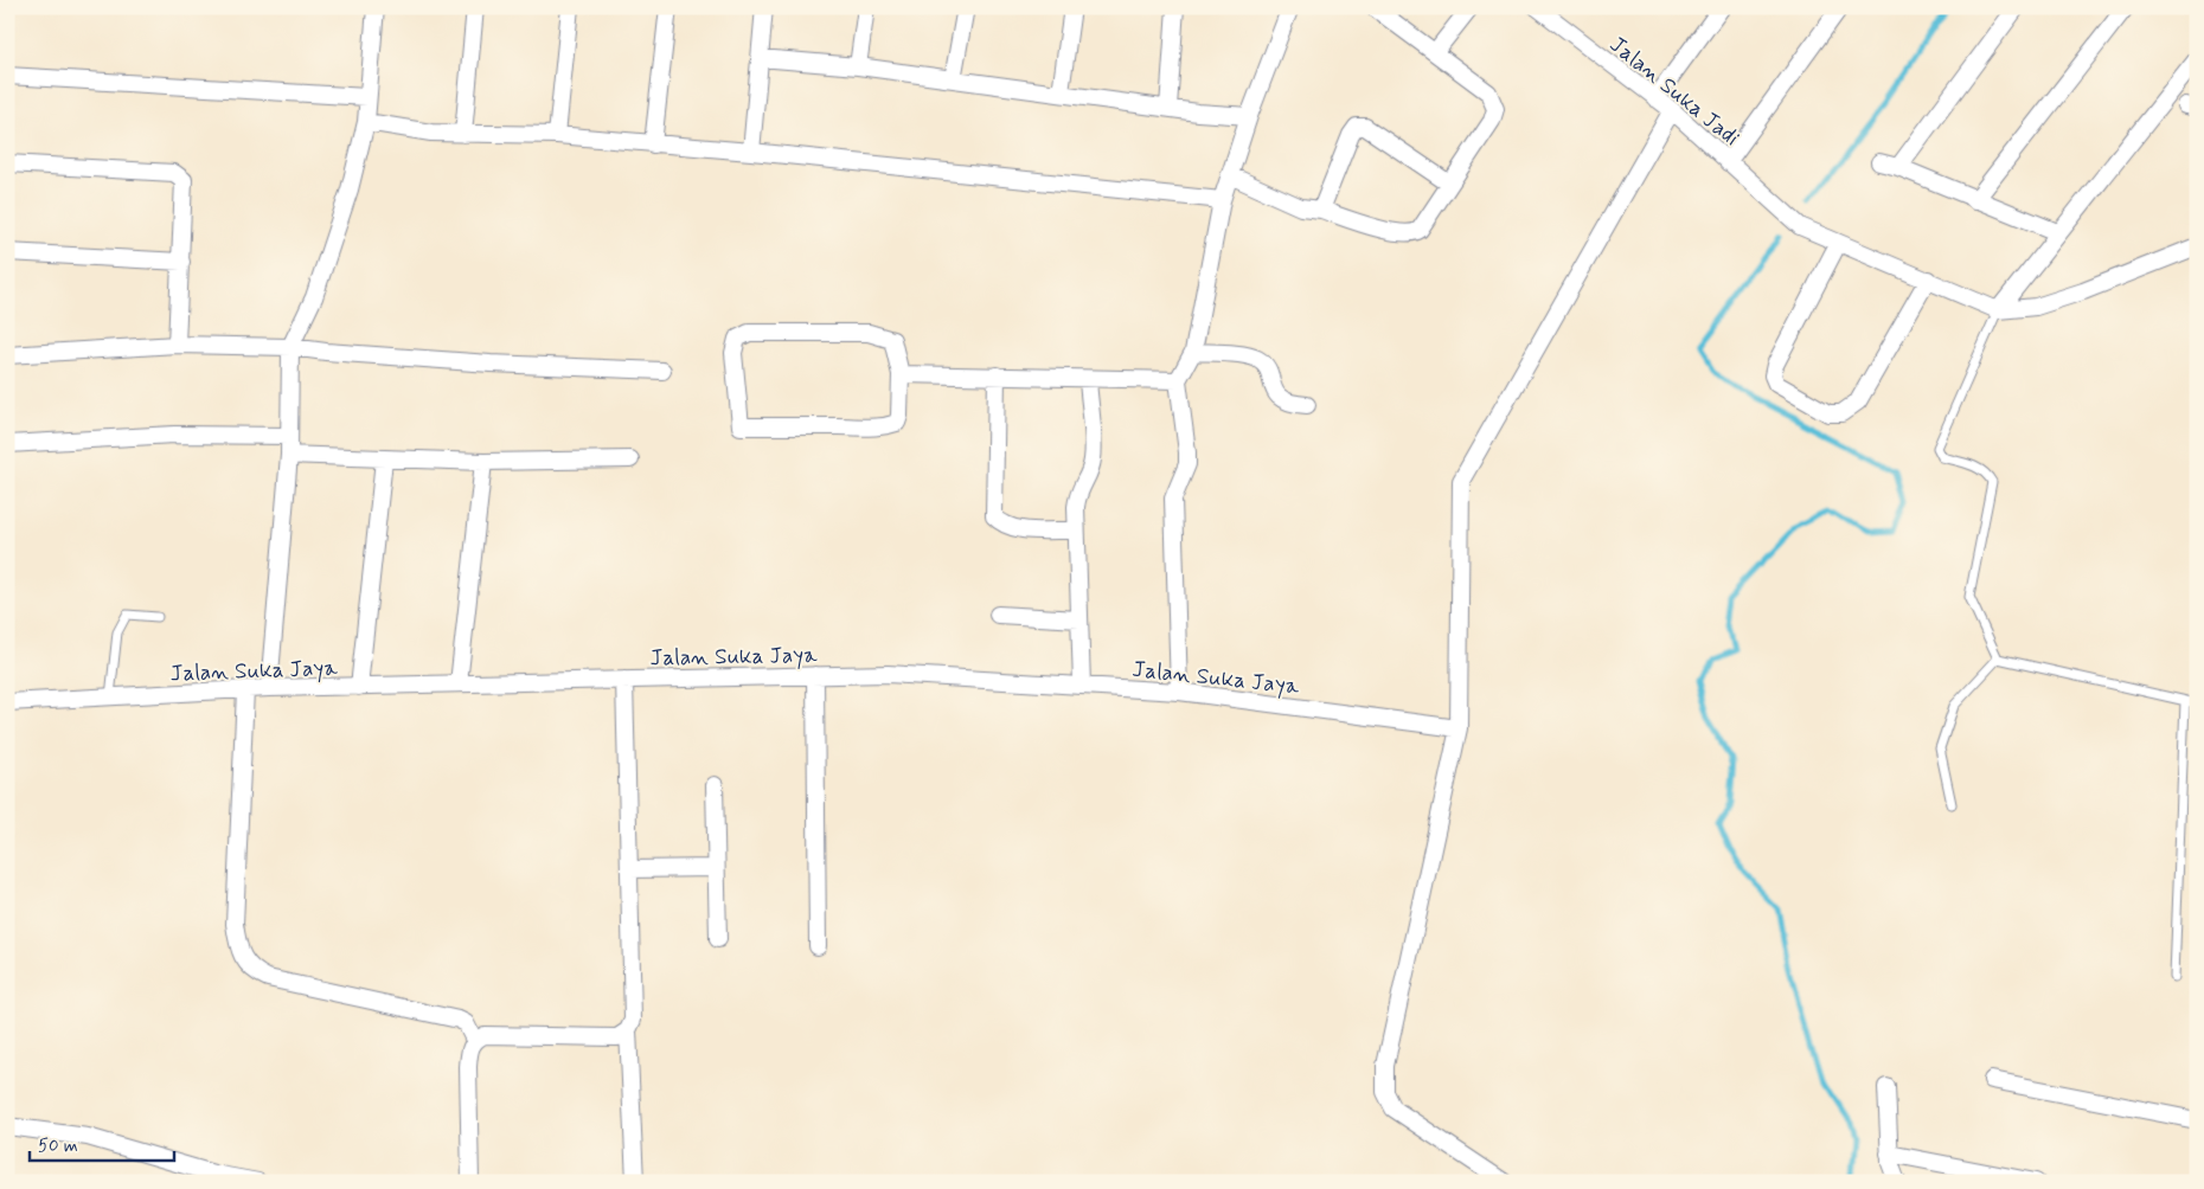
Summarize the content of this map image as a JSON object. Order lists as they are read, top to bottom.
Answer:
{
  "streets": {
    "street": ["Jalan Suka Jadi", "Jalan Suka Jaya"]
  },
  "scale_bar": "50 m"
}
